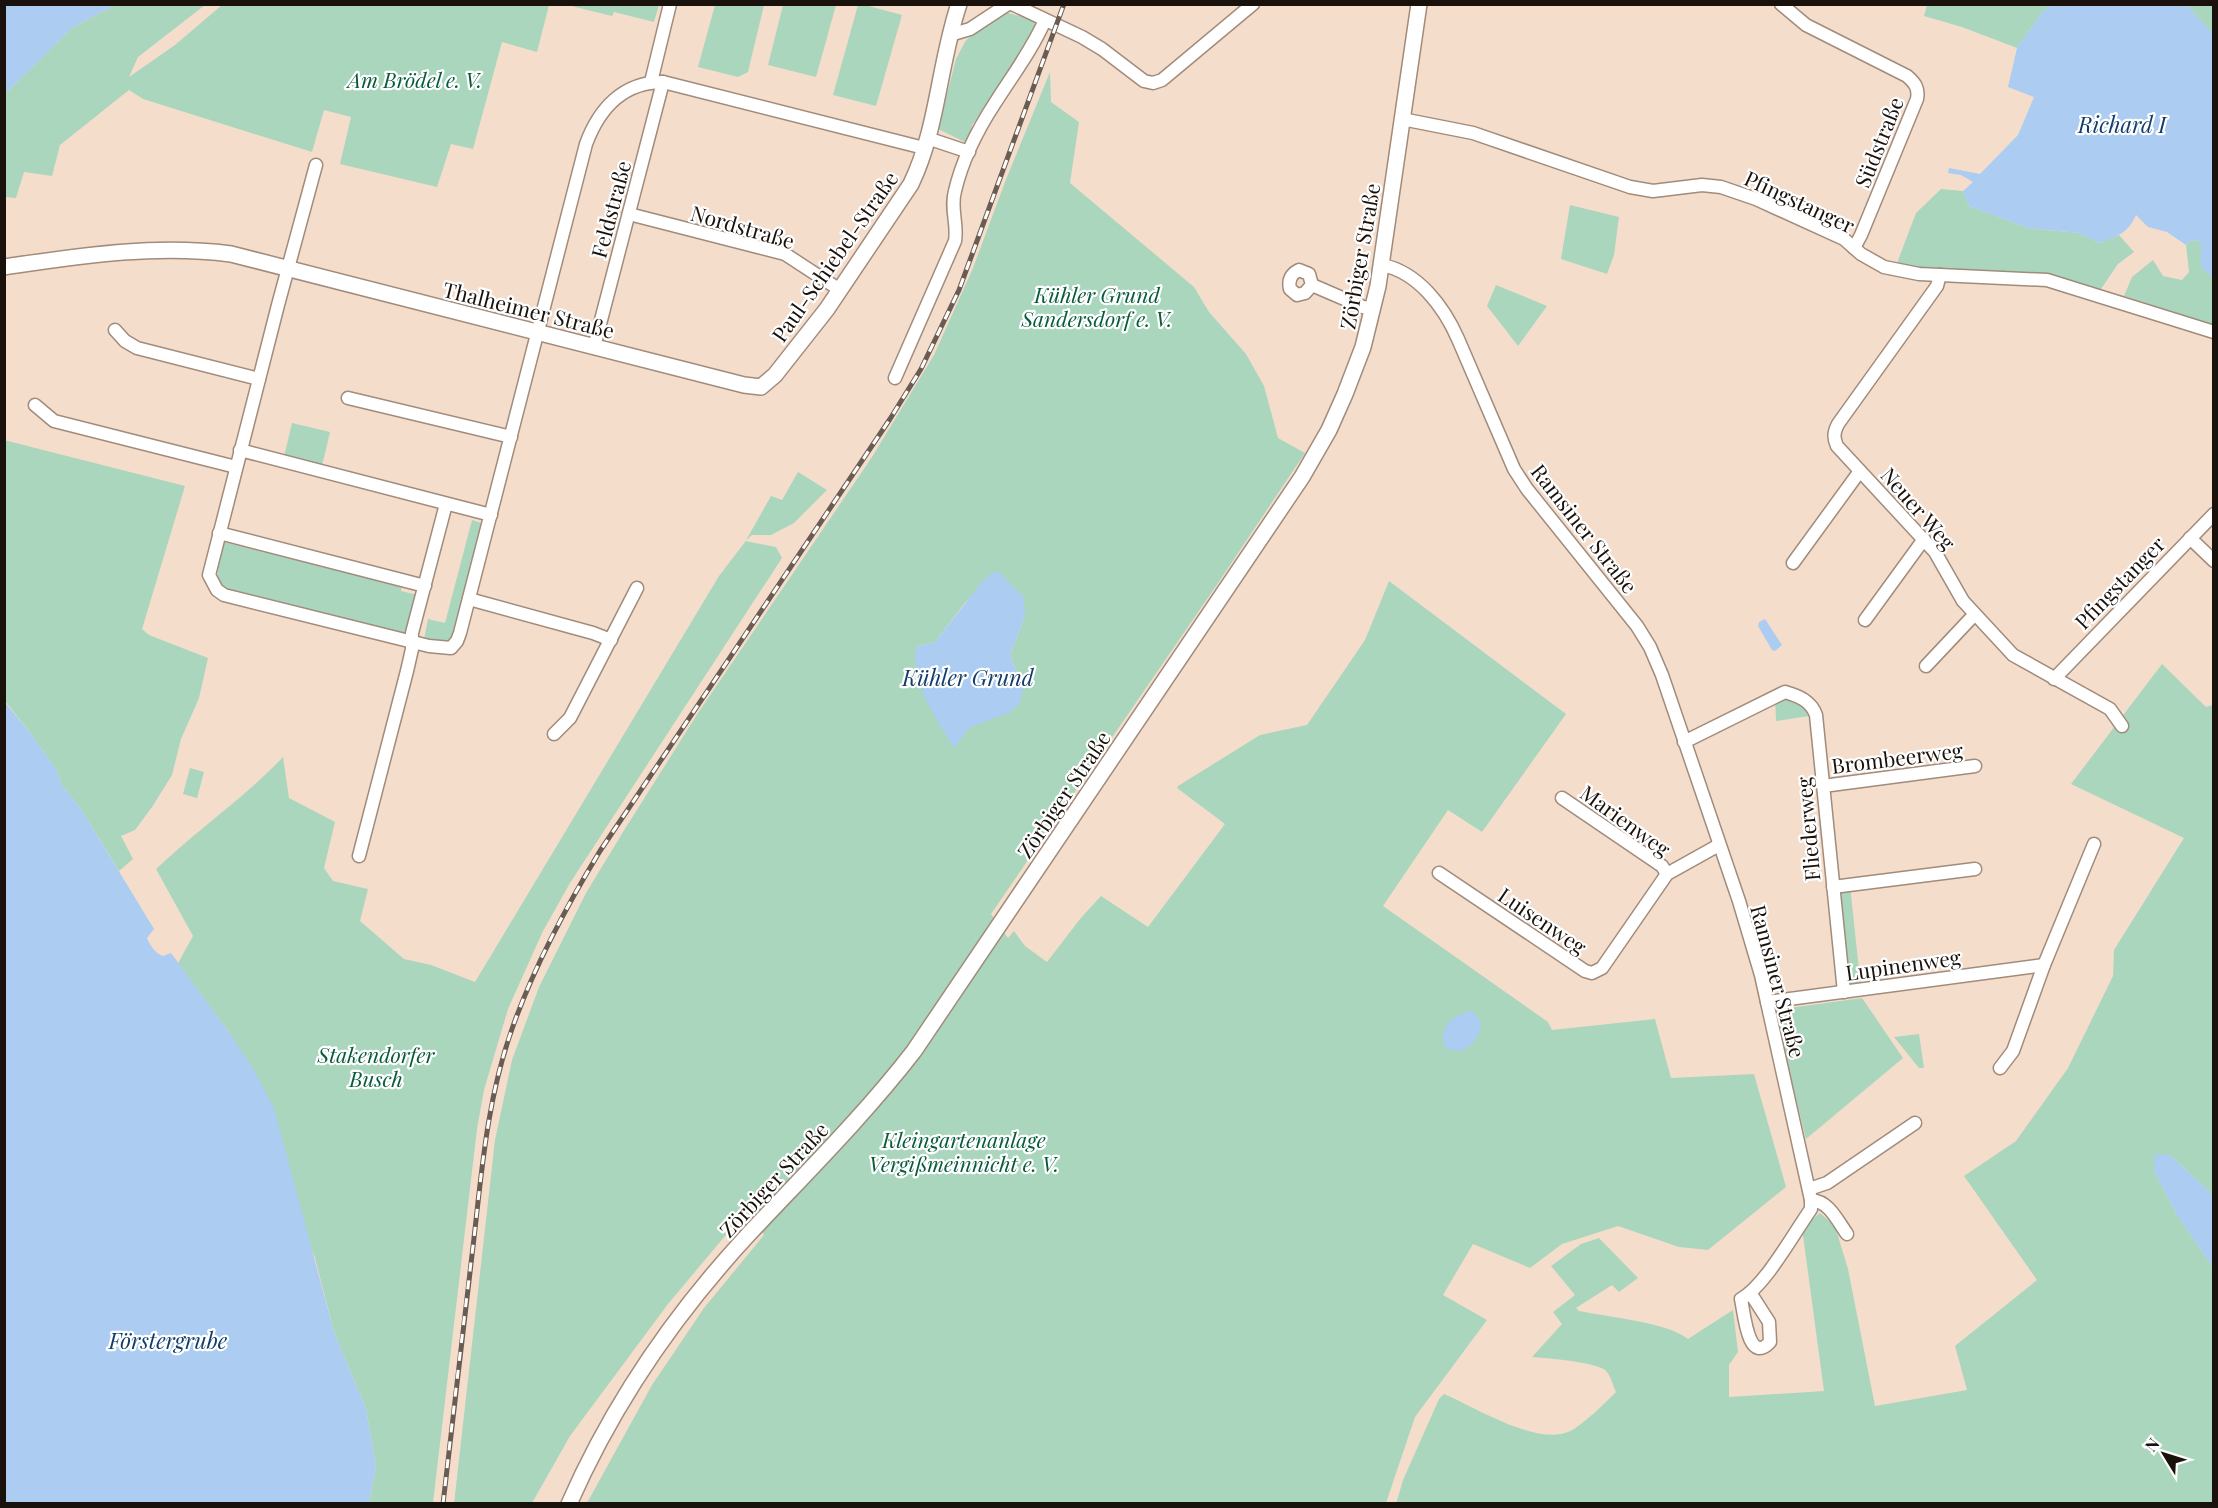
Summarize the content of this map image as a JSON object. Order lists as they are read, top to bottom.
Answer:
{
  "streets": {
    "street": [
      "Südstraße",
      "Pfingstanger",
      "Feldstraße",
      "Nordstraße",
      "Paul-Schiebel-Straße",
      "Zörbiger Straße",
      "Thalheimer Straße",
      "Neuer Weg",
      "Ramsiner Straße",
      "Brombeerweg",
      "Marienweg",
      "Fliederweg",
      "Luisenweg",
      "Lupinenweg"
    ]
  },
  "crossings": [
    ["Südstraße", "Pfingstanger"],
    ["Pfingstanger", "Zörbiger Straße"],
    ["Pfingstanger", "Neuer Weg"],
    ["Feldstraße", "Nordstraße"],
    ["Feldstraße", "Thalheimer Straße"],
    ["Nordstraße", "Paul-Schiebel-Straße"],
    ["Paul-Schiebel-Straße", "Thalheimer Straße"],
    ["Zörbiger Straße", "Ramsiner Straße"],
    ["Ramsiner Straße", "Fliederweg"],
    ["Ramsiner Straße", "Luisenweg"],
    ["Ramsiner Straße", "Lupinenweg"],
    ["Brombeerweg", "Fliederweg"],
    ["Marienweg", "Luisenweg"],
    ["Fliederweg", "Lupinenweg"]
  ],
  "water": ["Richard I", "Kühler Grund", "Förstergrube"],
  "parks": [
    "Am Brödel e. V.",
    "Kühler Grund Sandersdorf e. V.",
    "Stakendorfer Busch",
    "Kleingartenanlage Vergißmeinnicht e. V."
  ],
  "north": "top left"
}
